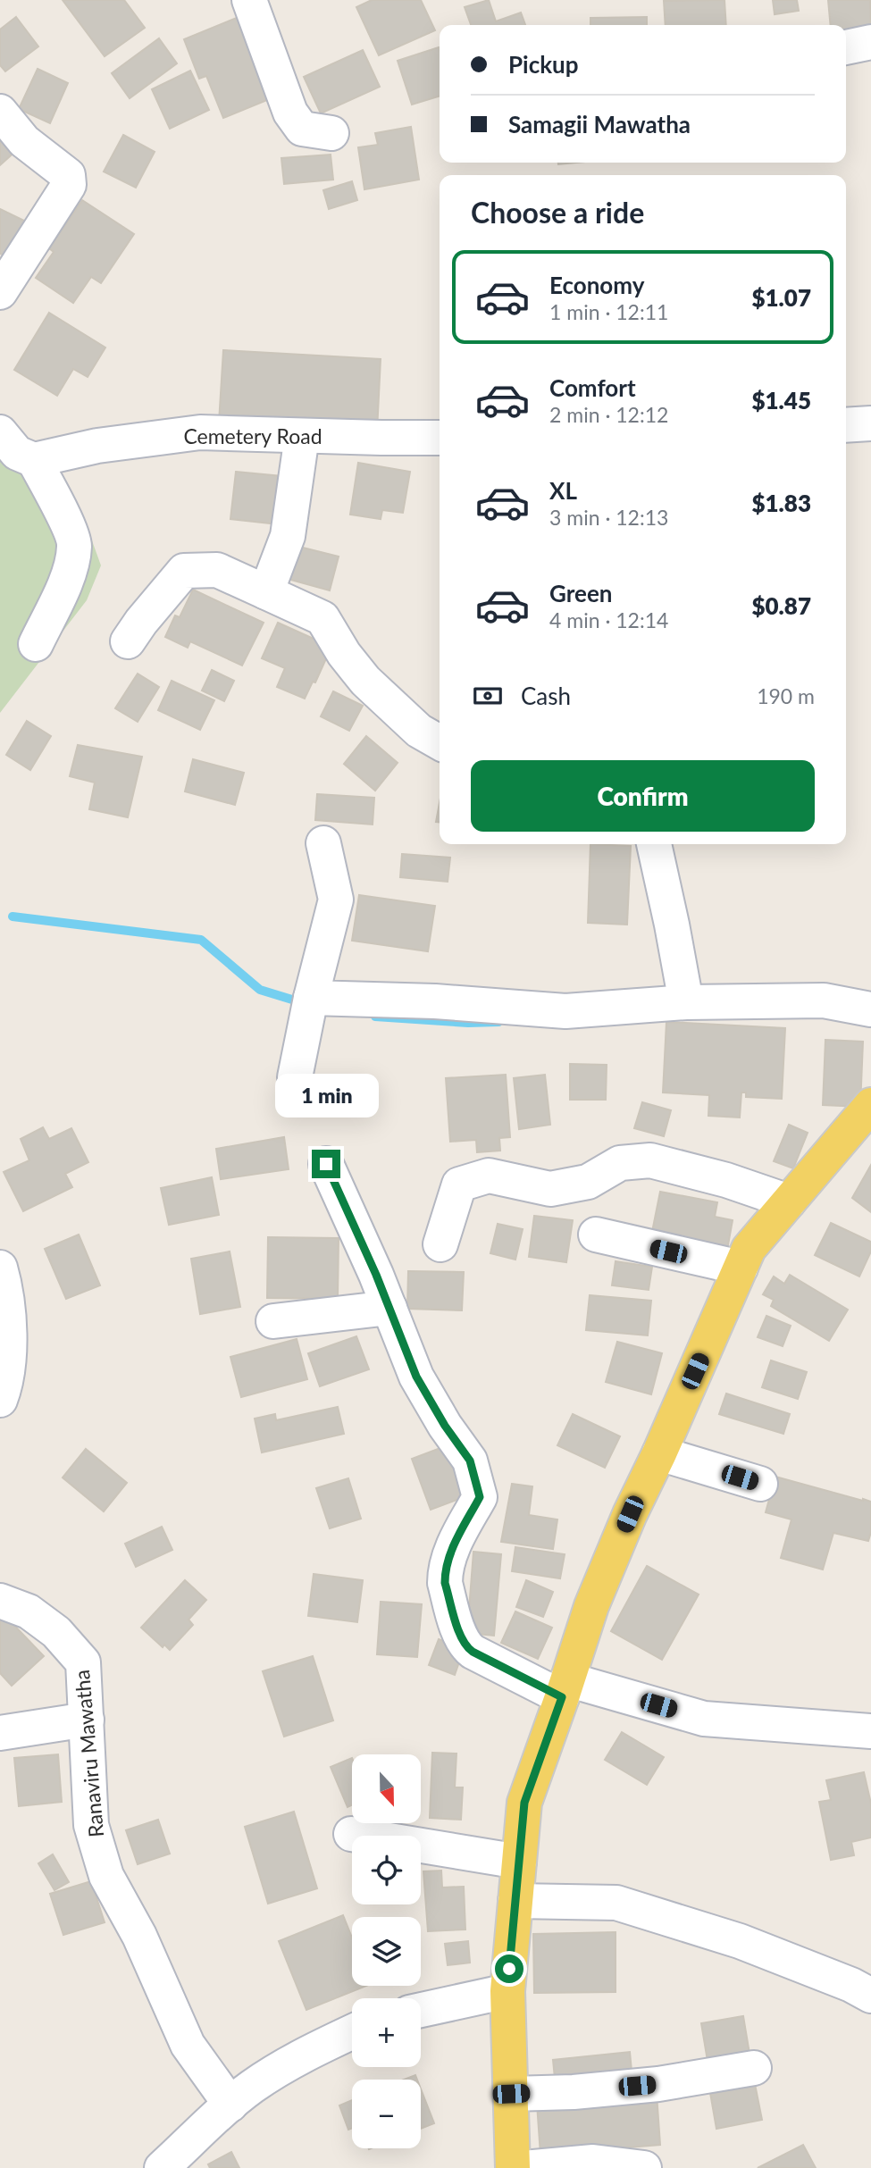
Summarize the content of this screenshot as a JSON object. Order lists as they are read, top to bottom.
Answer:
{
  "streets": {
    "street": ["Cemetery Road", "Ranaviru Mawatha"]
  },
  "north": "bottom",
  "page": {
    "banner": ["Pickup", "Samagii Mawatha"],
    "heading": "Choose a ride",
    "list": [
      {
        "name": "Economy",
        "note": "1 min · 12:11",
        "value": "$1.07"
      },
      {
        "name": "Comfort",
        "note": "2 min · 12:12",
        "value": "$1.45"
      },
      {
        "name": "XL",
        "note": "3 min · 12:13",
        "value": "$1.83"
      },
      {
        "name": "Green",
        "note": "4 min · 12:14",
        "value": "$0.87"
      }
    ],
    "pay": ["Cash", "190 m"],
    "buttons": "Confirm",
    "bubble": "1 min",
    "map_buttons": ["+", "−"]
  }
}
